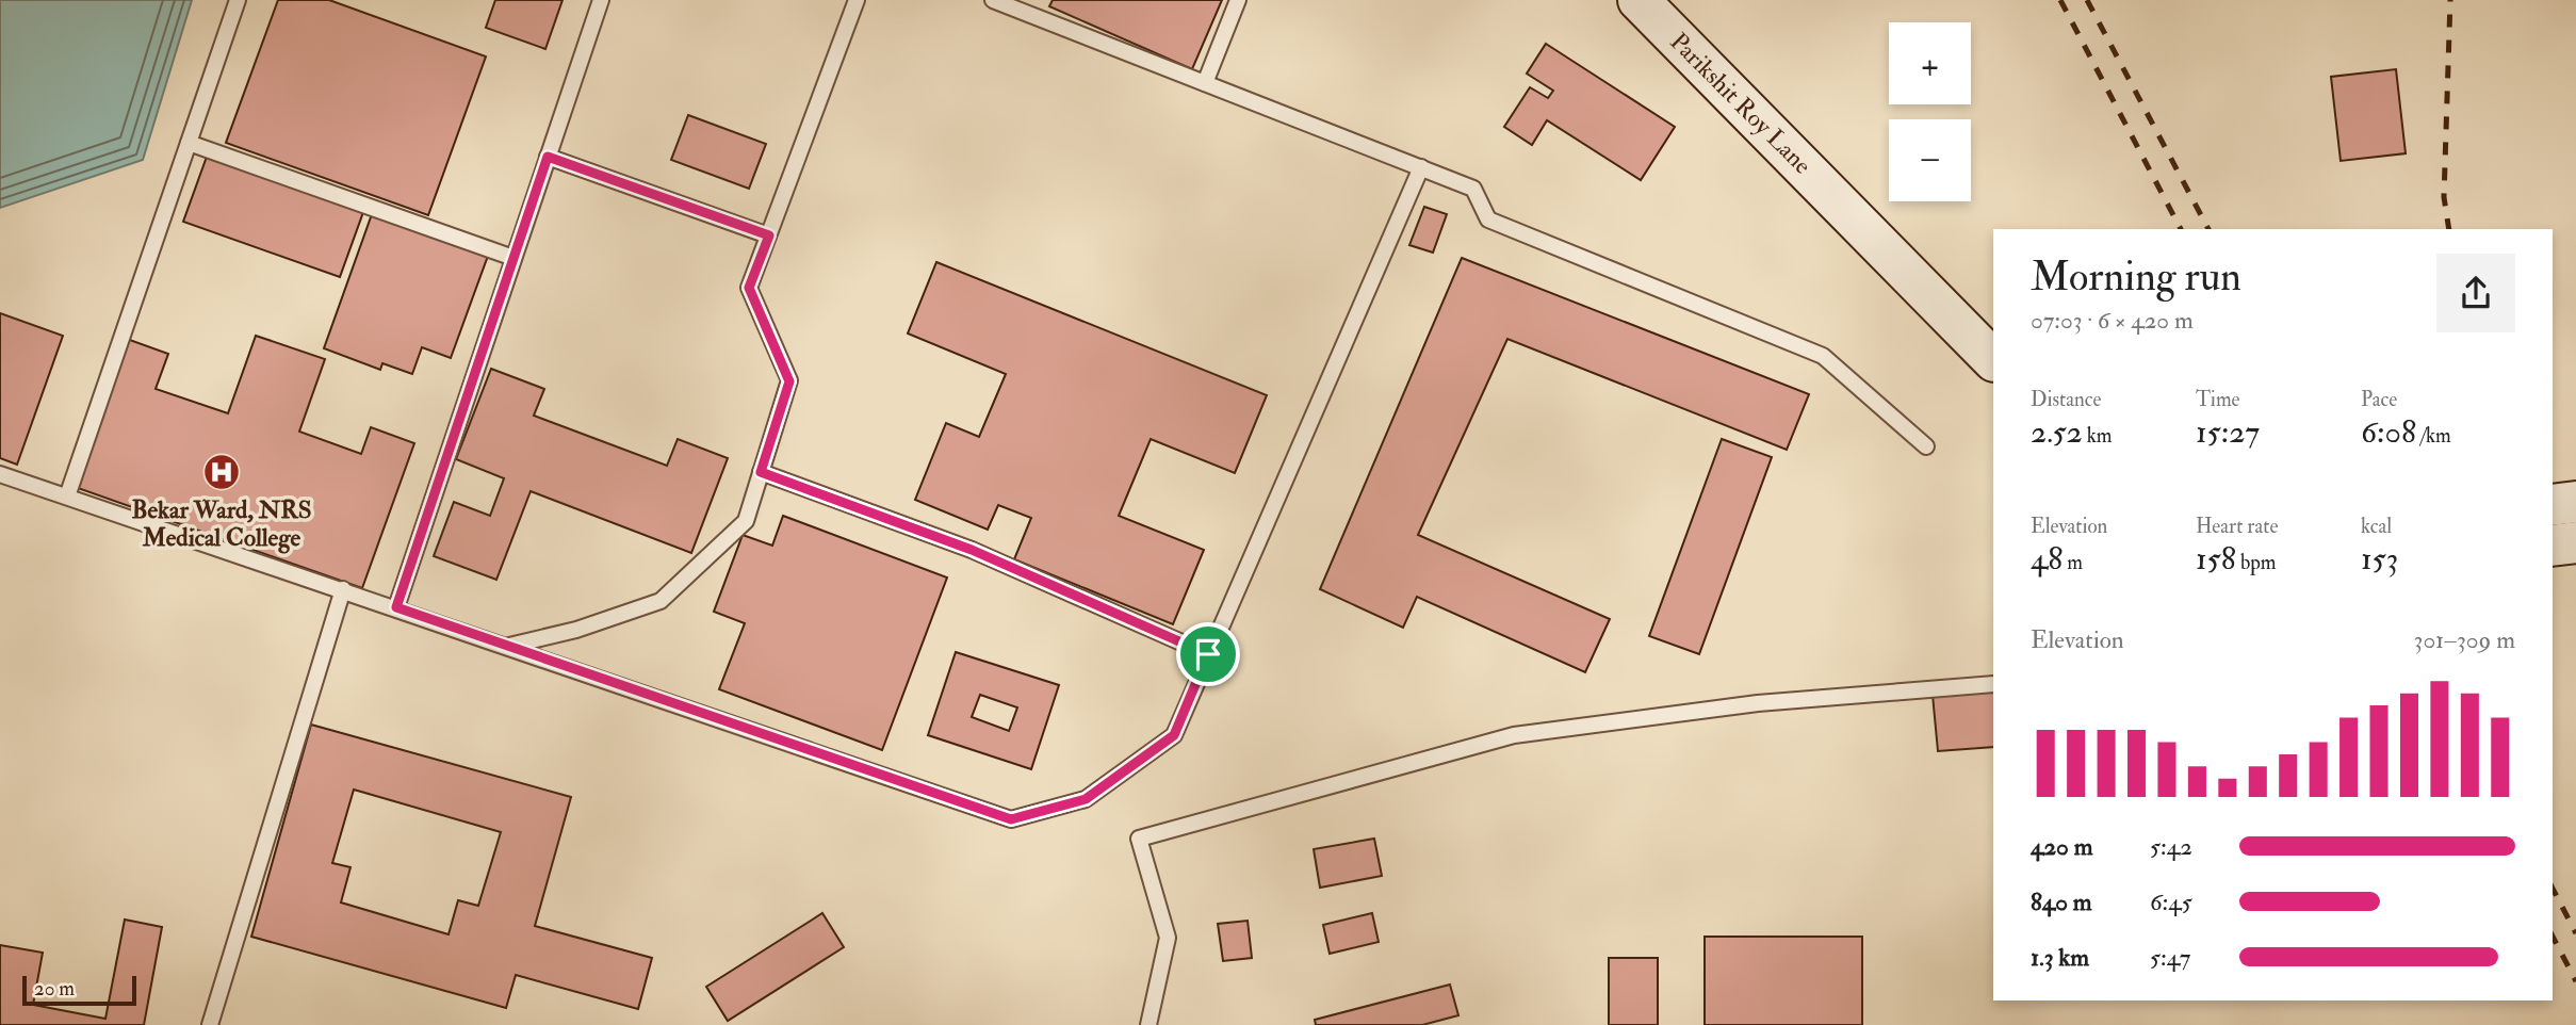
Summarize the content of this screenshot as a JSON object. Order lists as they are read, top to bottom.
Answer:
{
  "streets": {
    "main road": ["Parikshit Roy Lane"]
  },
  "places": {
    "hospital": ["Bekar Ward, NRS Medical College"]
  },
  "scale_bar": "20 m",
  "page": {
    "map_buttons": ["+", "−"],
    "heading": ["Morning run", "07:03 · 6 × 420 m"],
    "stats": [
      ["Distance", "2.52 km"],
      ["Time", "15:27"],
      ["Pace", "6:08 /km"],
      ["Elevation", "48 m"],
      ["Heart rate", "158 bpm"],
      ["kcal", "153"]
    ],
    "chart": ["Elevation", "301–309 m"],
    "list": [
      {
        "name": "420 m",
        "note": "5:42"
      },
      {
        "name": "840 m",
        "note": "6:45"
      },
      {
        "name": "1.3 km",
        "note": "5:47"
      }
    ],
    "scale": "20 m"
  }
}
